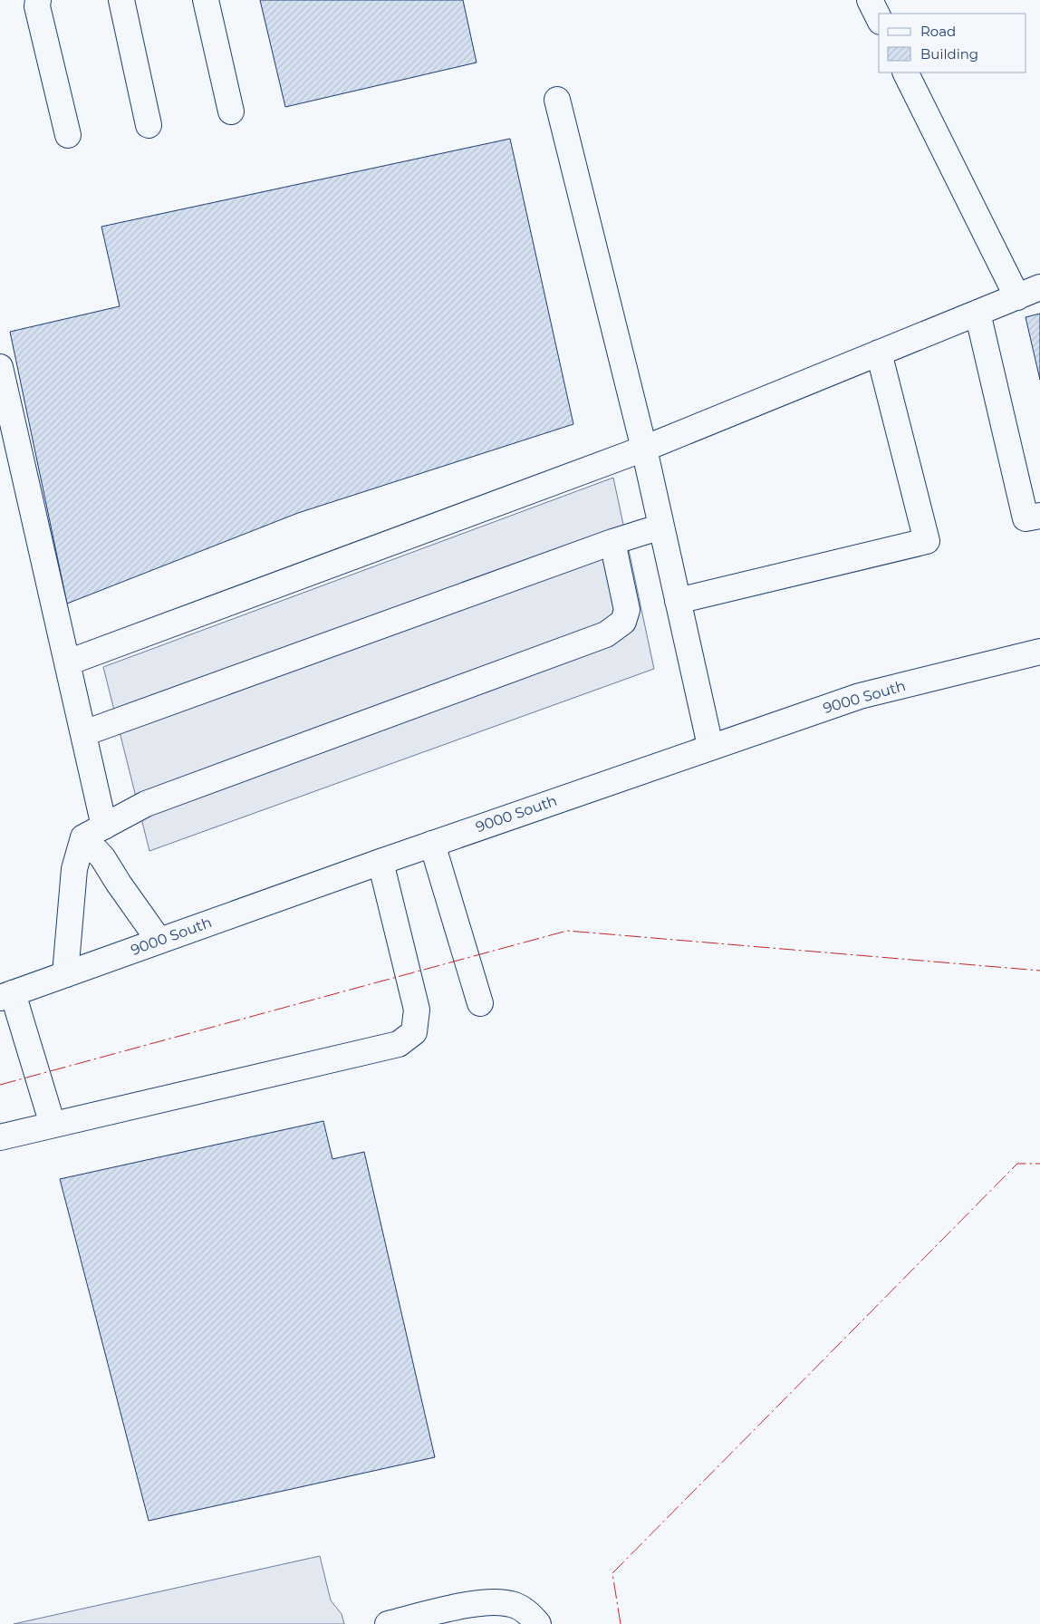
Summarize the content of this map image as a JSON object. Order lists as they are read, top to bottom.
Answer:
{
  "streets": {
    "main road": ["9000 South"]
  },
  "legend": ["Road", "Building"]
}
